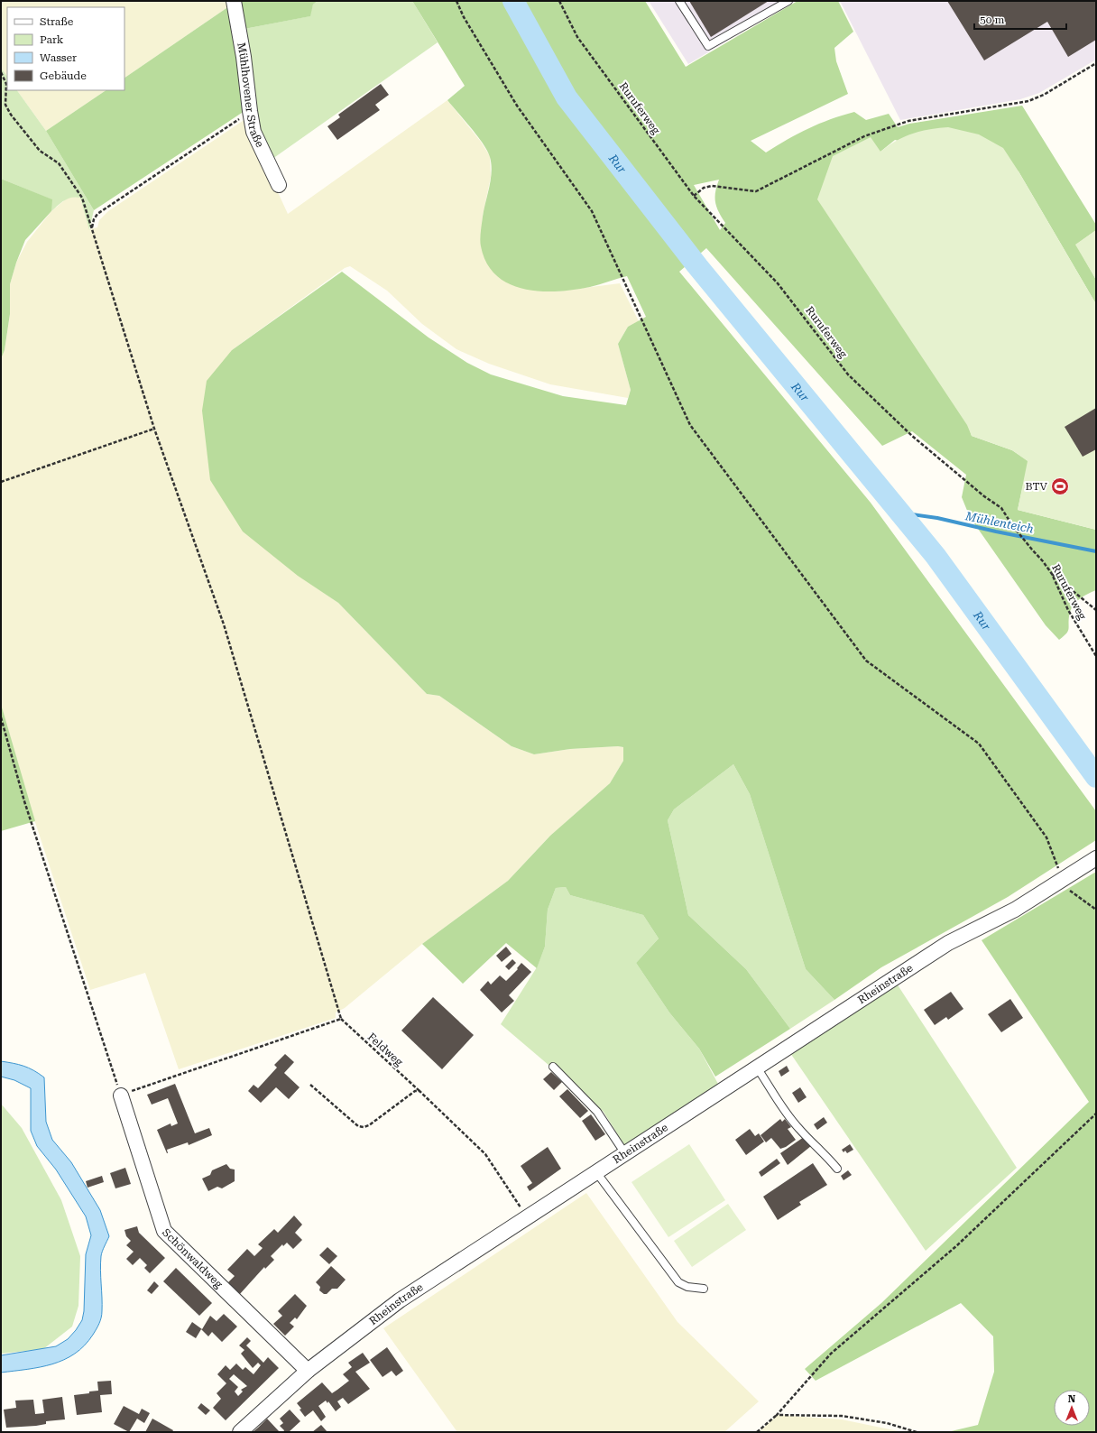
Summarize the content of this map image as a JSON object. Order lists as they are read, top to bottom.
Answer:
{
  "streets": {
    "street": ["Mühlhovener Straße", "Rheinstraße", "Schönwaldweg"],
    "path": ["Ruruferweg", "Feldweg"]
  },
  "crossings": [
    ["Rheinstraße", "Feldweg"],
    ["Rheinstraße", "Schönwaldweg"]
  ],
  "water": ["Rur", "Mühlenteich"],
  "places": {
    "sports": ["BTV"]
  },
  "legend": [
    "Straße",
    "Park",
    "Wasser",
    "Gebäude"
  ],
  "scale_bar": "50 m",
  "north": "top"
}
